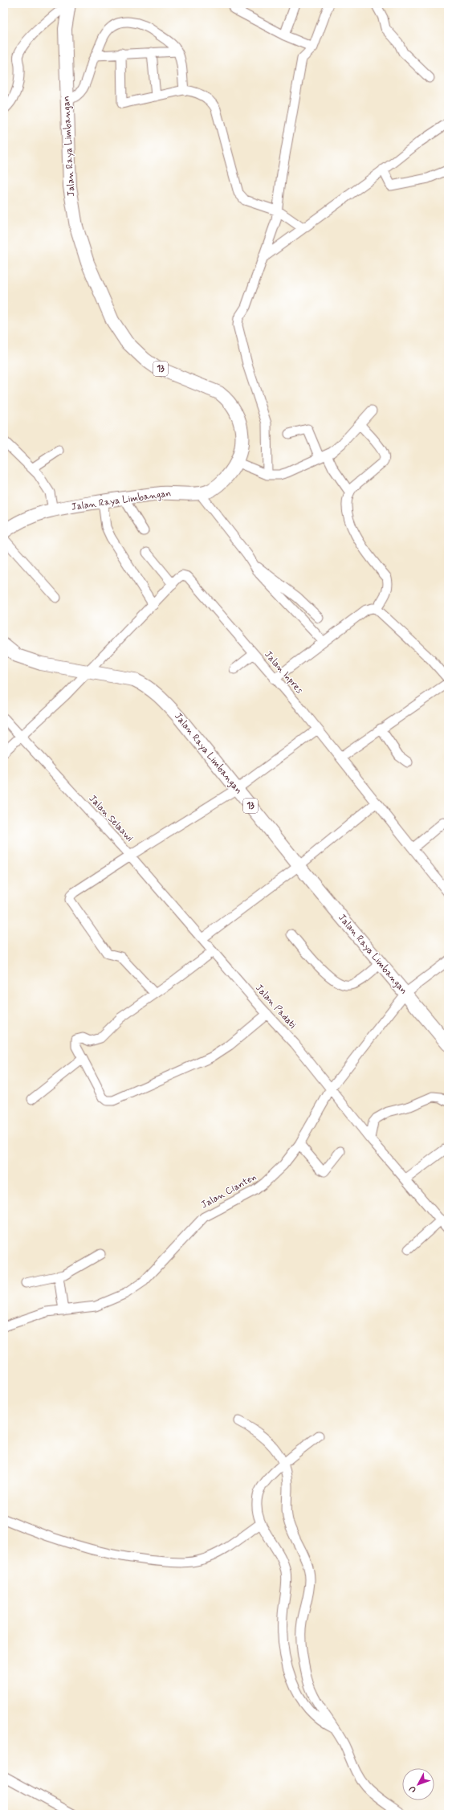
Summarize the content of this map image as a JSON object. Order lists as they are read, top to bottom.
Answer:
{
  "streets": {
    "highway": ["Jalan Raya Limbangan", "13"],
    "street": [
      "Jalan Inpres",
      "Jalan Selaawi",
      "Jalan Padati",
      "Jalan Cianten"
    ]
  },
  "crossings": [
    ["Jalan Raya Limbangan", "Jalan Inpres"],
    ["Jalan Raya Limbangan", "Jalan Selaawi"],
    ["Jalan Raya Limbangan", "Jalan Cianten"],
    ["Jalan Inpres", "Jalan Selaawi"],
    ["Jalan Selaawi", "Jalan Padati"],
    ["Jalan Padati", "Jalan Cianten"]
  ],
  "north": "bottom left"
}
